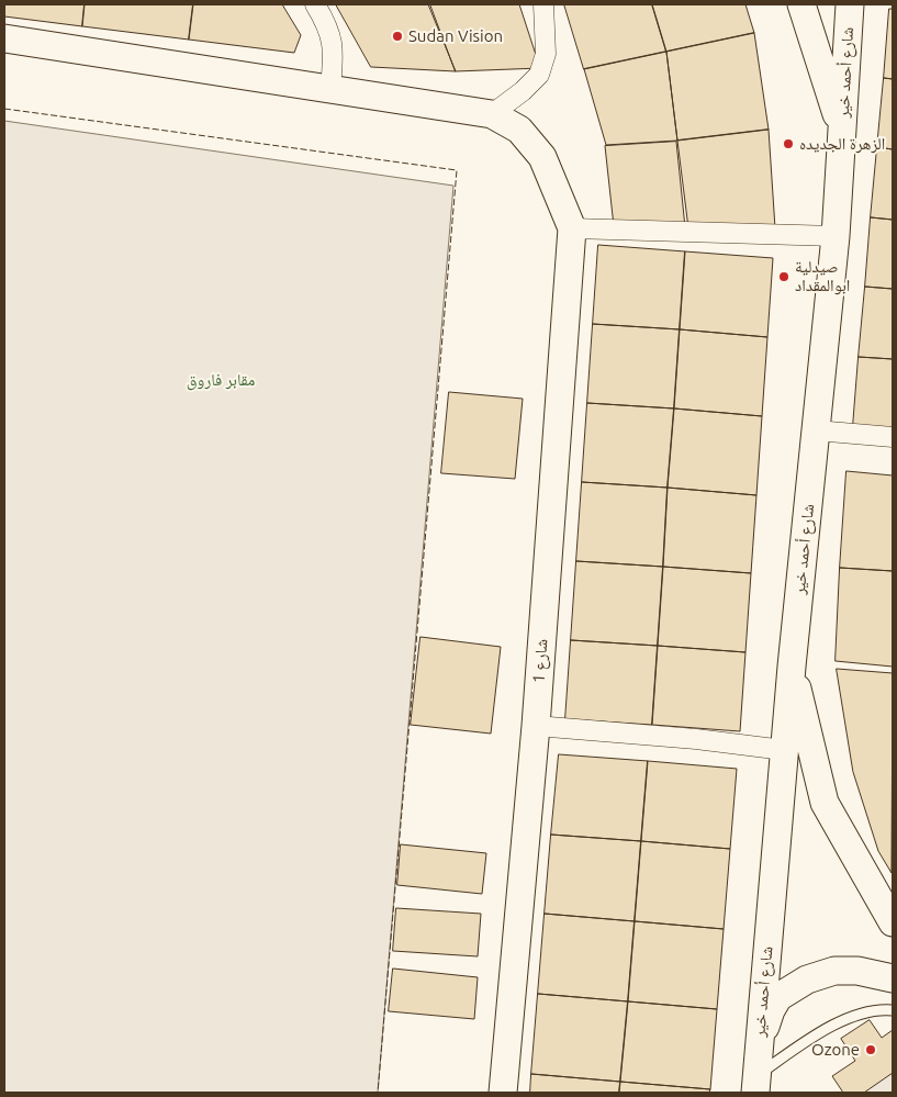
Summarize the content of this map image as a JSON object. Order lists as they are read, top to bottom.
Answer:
{
  "streets": {
    "street": ["شارع أحمد خير", "شارع 1"]
  },
  "parks": ["مقابر فاروق"],
  "places": [
    "Sudan Vision",
    "الزهرة الجديده",
    "صيدلية ابوالمقداد",
    "Ozone"
  ]
}
